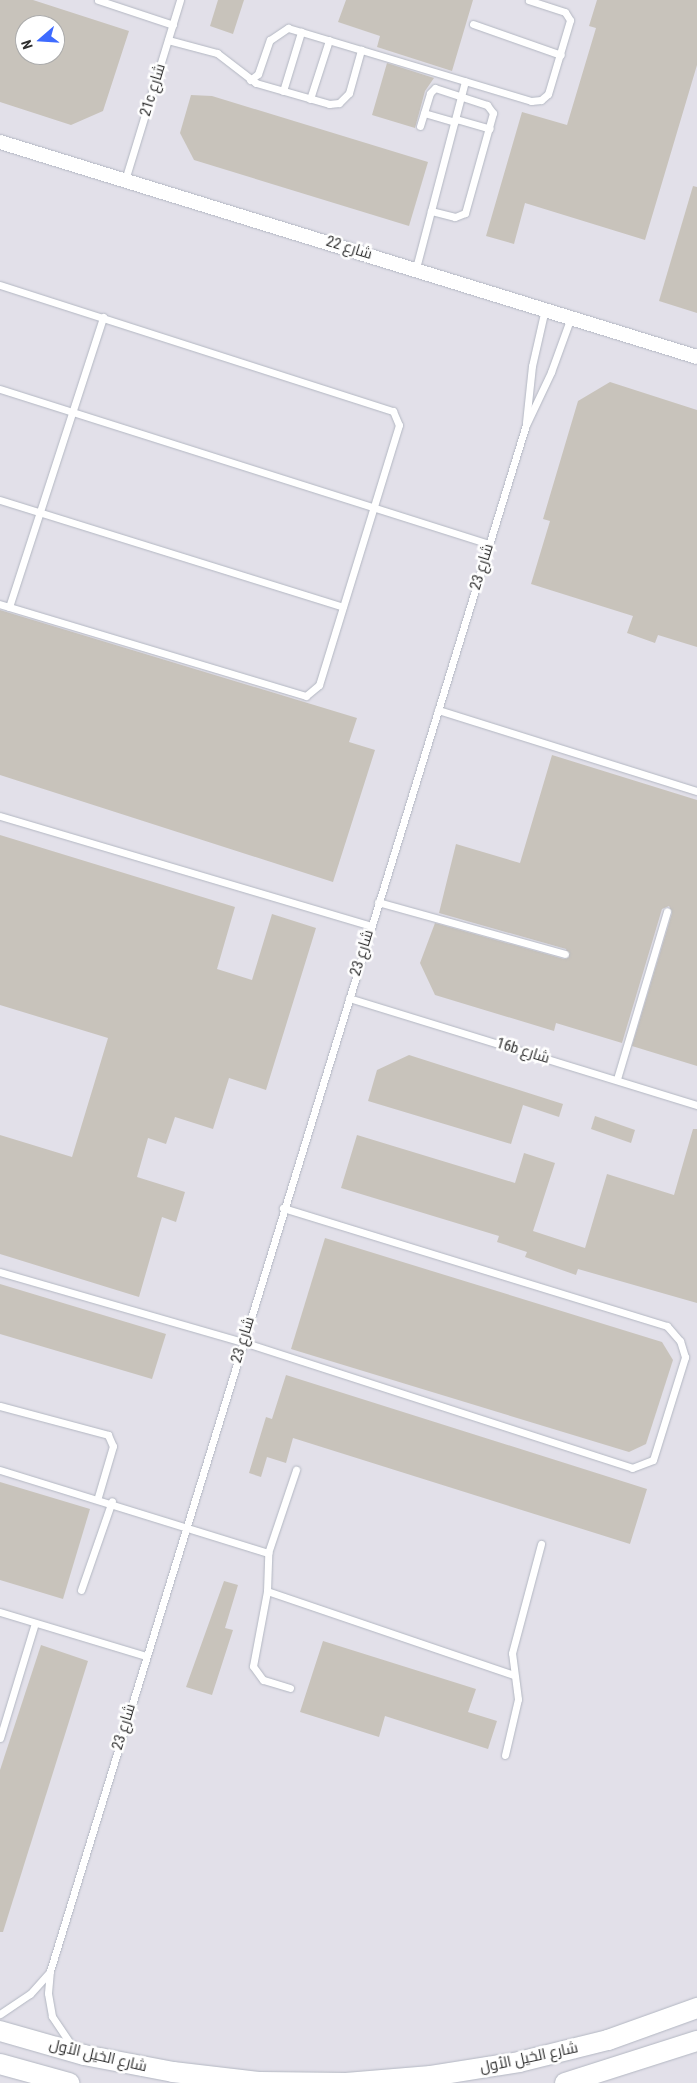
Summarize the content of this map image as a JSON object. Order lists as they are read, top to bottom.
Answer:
{
  "streets": {
    "main road": ["شارع الخيل الأول"],
    "street": ["شارع 22"],
    "lane": ["21c شارع", "شارع 23", "16b شارع"]
  },
  "crossings": [
    ["21c شارع", "شارع 22"],
    ["شارع 22", "شارع 23"],
    ["شارع 23", "16b شارع"],
    ["شارع 23", "شارع الخيل الأول"]
  ],
  "north": "left"
}
